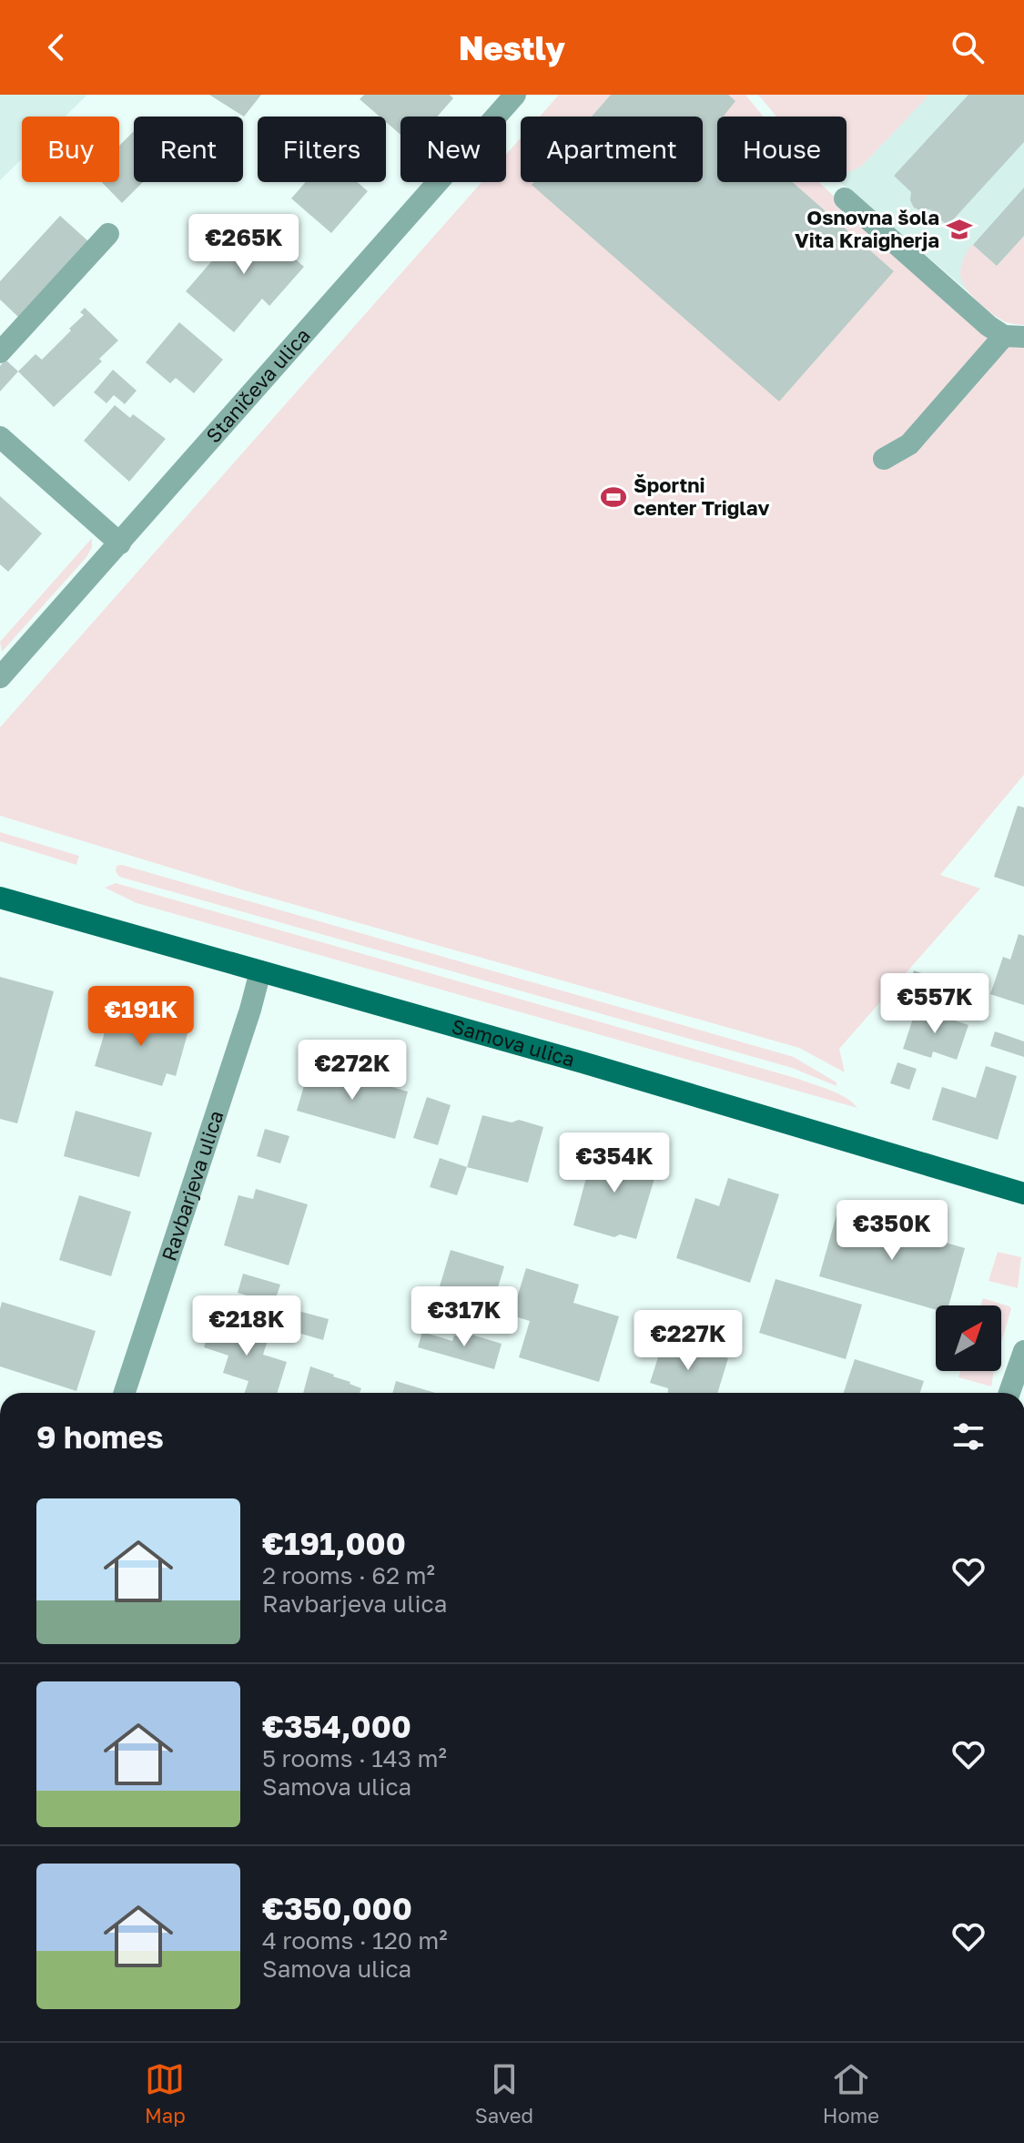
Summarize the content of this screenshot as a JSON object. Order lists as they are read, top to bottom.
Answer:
{
  "streets": {
    "main road": ["Samova ulica"],
    "street": ["Staničeva ulica", "Ravbarjeva ulica"]
  },
  "crossings": [
    ["Samova ulica", "Ravbarjeva ulica"]
  ],
  "places": {
    "school or university": ["Osnovna šola Vita Kraigherja"],
    "sports": ["Športni center Triglav"]
  },
  "north": "top right",
  "page": {
    "header": "Nestly",
    "chip": [
      "Buy",
      "Rent",
      "Filters",
      "New",
      "Apartment",
      "House"
    ],
    "price": [
      "€265K",
      "€557K",
      "€191K",
      "€272K",
      "€354K",
      "€350K",
      "€317K",
      "€218K",
      "€227K"
    ],
    "heading": "9 homes",
    "list": [
      {
        "name": "€191,000",
        "note": "2 rooms · 62 m² · Ravbarjeva ulica"
      },
      {
        "name": "€354,000",
        "note": "5 rooms · 143 m² · Samova ulica"
      },
      {
        "name": "€350,000",
        "note": "4 rooms · 120 m² · Samova ulica"
      }
    ],
    "tabs": ["Map", "Saved", "Home"]
  }
}
